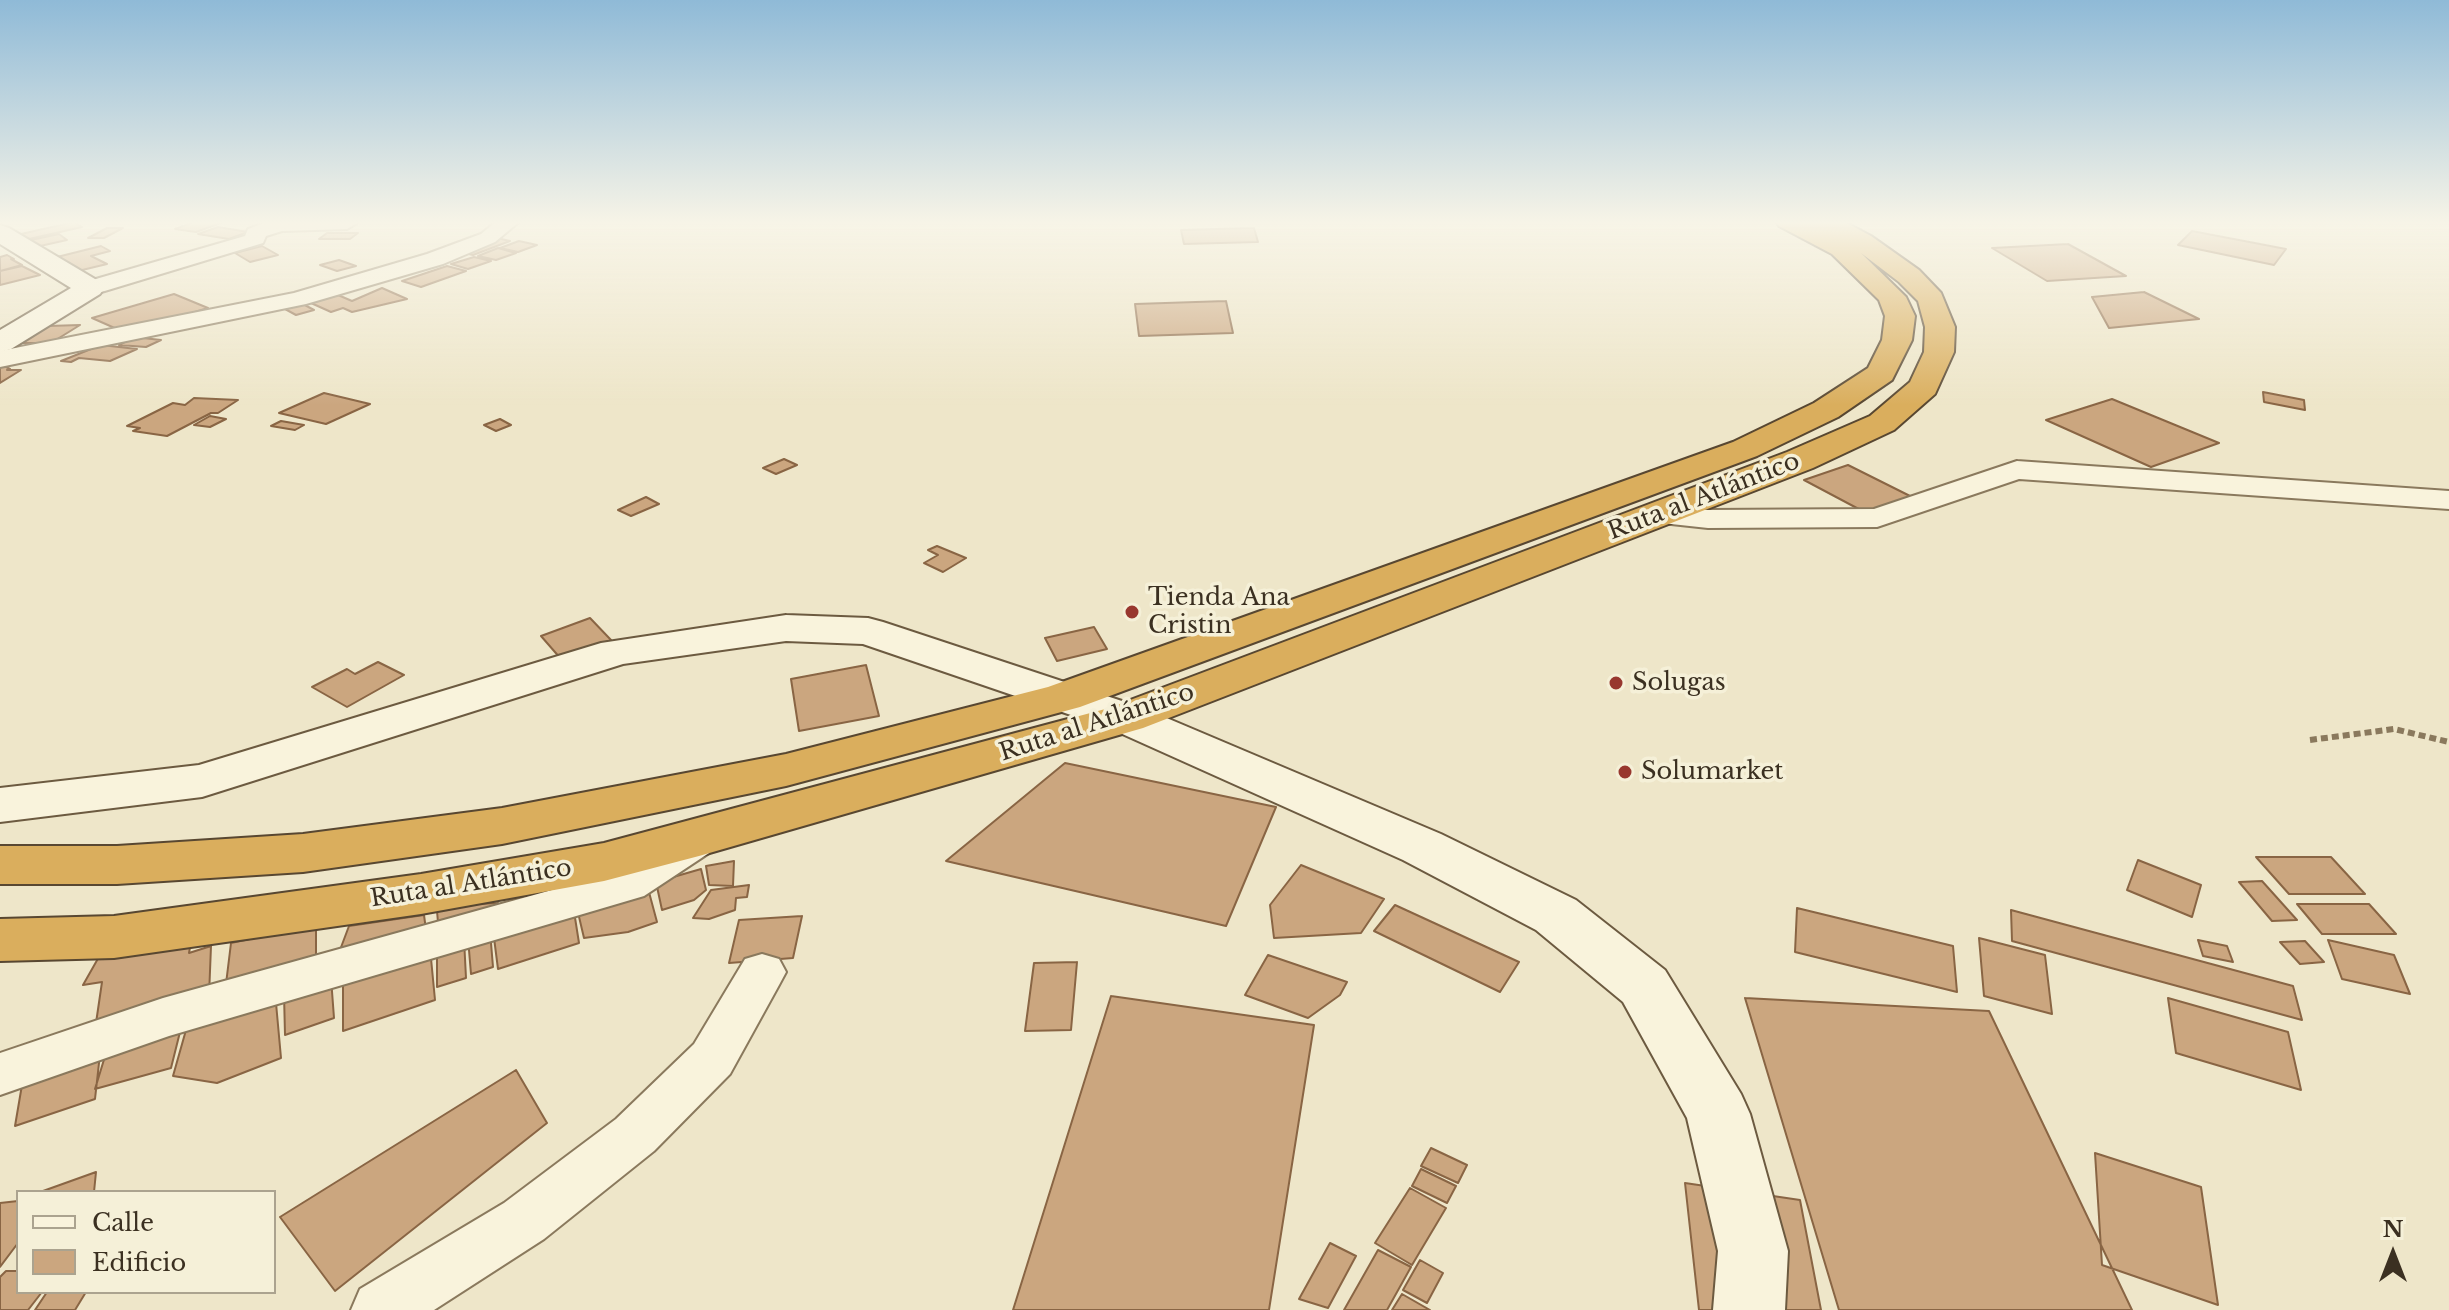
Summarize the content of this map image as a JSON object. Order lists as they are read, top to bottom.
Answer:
{
  "streets": {
    "highway": ["Ruta al Atlántico"]
  },
  "places": ["Tienda Ana Cristin", "Solugas", "Solumarket"],
  "legend": ["Calle", "Edificio"],
  "north": "top"
}
